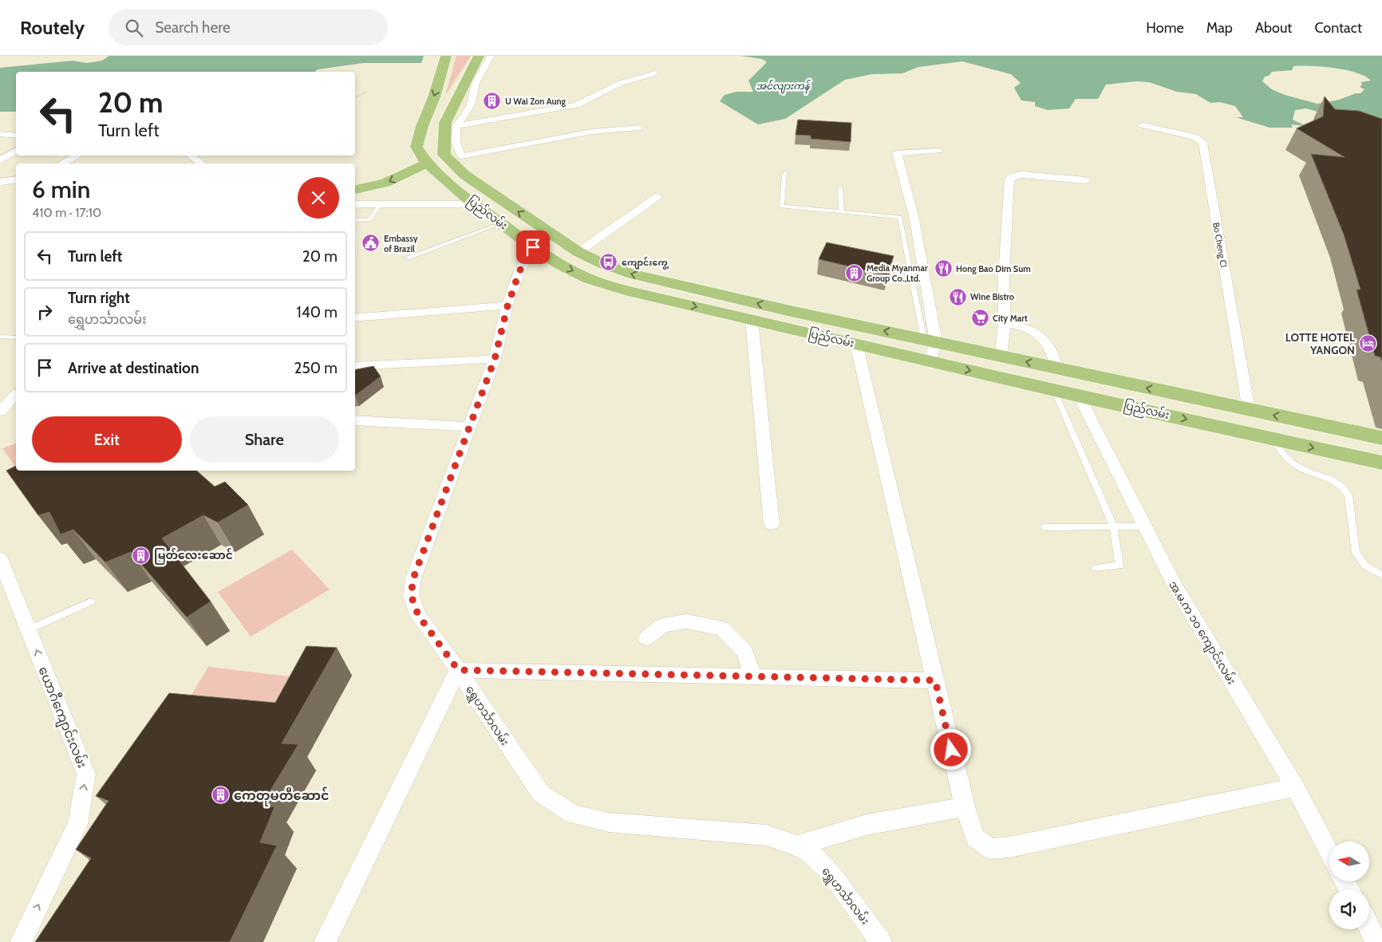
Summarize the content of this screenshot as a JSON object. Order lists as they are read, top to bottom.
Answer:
{
  "streets": {
    "highway": ["ပြည်လမ်း"],
    "street": [
      "Bo Cheng Cl",
      "အ.မ.က ၁၀ ကျောင်းလမ်း",
      "ရွှေဟင်္သာလမ်း",
      "ယောဂီကျောင်းလမ်း"
    ]
  },
  "crossings": [
    ["ပြည်လမ်း", "Bo Cheng Cl"],
    ["ပြည်လမ်း", "အ.မ.က ၁၀ ကျောင်းလမ်း"],
    ["ပြည်လမ်း", "ရွှေဟင်္သာလမ်း"]
  ],
  "one_way": ["ယောဂီကျောင်းလမ်း"],
  "water": ["အင်လျားကန်"],
  "places": {
    "building": [
      "U Wai Zon Aung",
      "Media Myanmar Group Co.,Ltd.",
      "မြတ်လေးဆောင်",
      "ကေတုမတီဆောင်"
    ],
    "public building": ["Embassy of Brazil"],
    "bus stop": ["ကျောင်းကွေ့"],
    "restaurant": ["Hong Bao Dim Sum", "Wine Bistro"],
    "supermarket": ["City Mart"],
    "hotel": ["LOTTE HOTEL YANGON"]
  },
  "north": "left",
  "page": {
    "header": "Routely",
    "search": "Search here",
    "nav": [
      "Home",
      "Map",
      "About",
      "Contact"
    ],
    "turn": ["20 m", "Turn left"],
    "heading": ["6 min", "410 m · 17:10"],
    "list": [
      {
        "name": "Turn left",
        "value": "20 m"
      },
      {
        "name": "Turn right",
        "note": "ရွှေဟင်္သာလမ်း",
        "value": "140 m"
      },
      {
        "name": "Arrive at destination",
        "value": "250 m"
      }
    ],
    "buttons": ["Exit", "Share"]
  }
}
